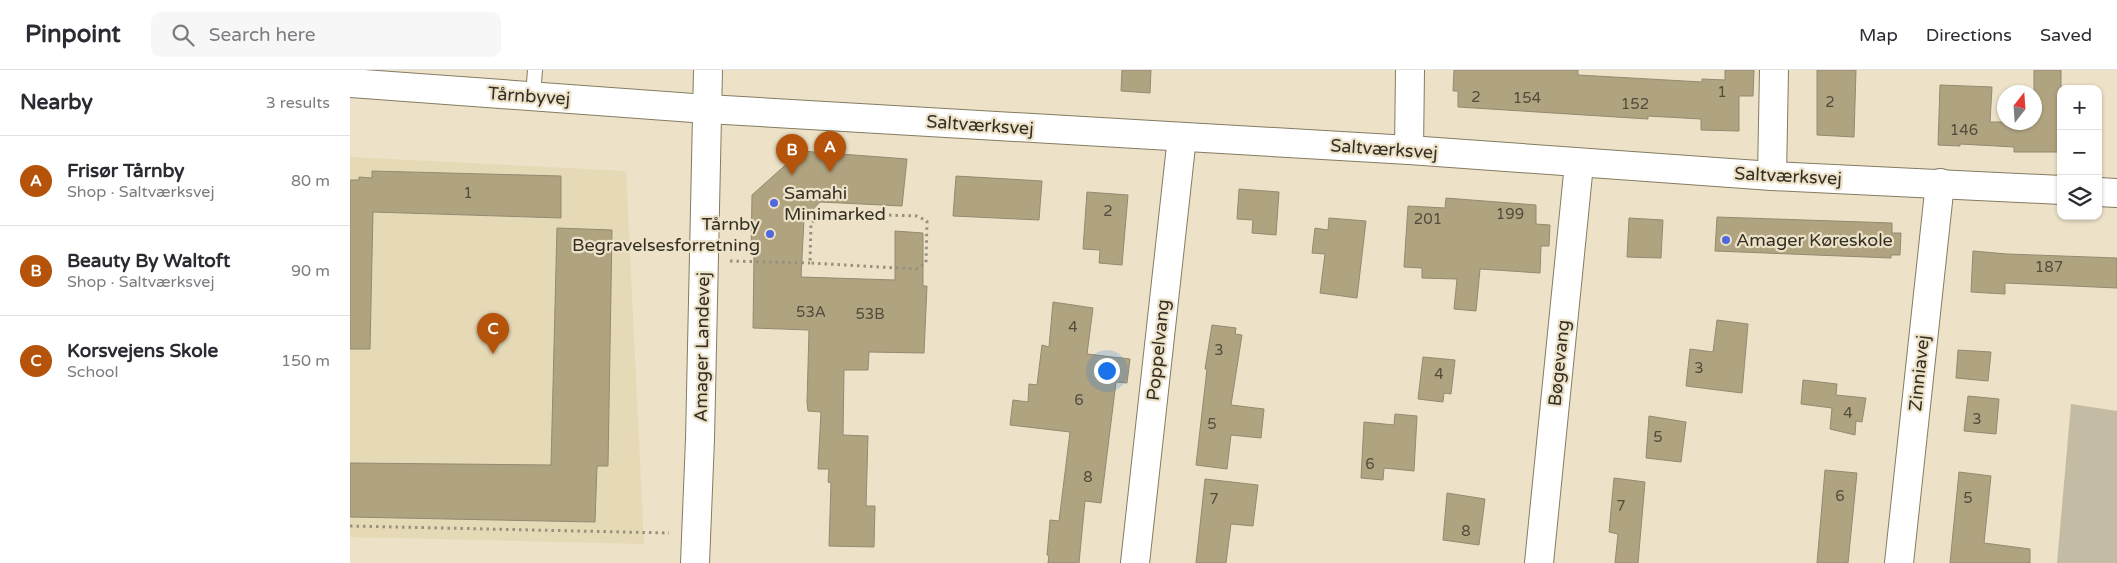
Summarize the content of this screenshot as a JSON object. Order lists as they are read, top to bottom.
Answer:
{
  "streets": {
    "street": [
      "Tårnbyvej",
      "Saltværksvej",
      "Amager Landevej",
      "Poppelvang",
      "Bøgevang",
      "Zinniavej"
    ]
  },
  "crossings": [
    ["Tårnbyvej", "Saltværksvej"],
    ["Tårnbyvej", "Amager Landevej"],
    ["Saltværksvej", "Amager Landevej"],
    ["Saltværksvej", "Poppelvang"],
    ["Saltværksvej", "Bøgevang"],
    ["Saltværksvej", "Zinniavej"]
  ],
  "places": ["Samahi Minimarked", "Tårnby Begravelsesforretning", "Amager Køreskole"],
  "house_numbers": [
    "1",
    "2",
    "154",
    "2",
    "152",
    "146",
    "1",
    "2",
    "199",
    "201",
    "187",
    "53A",
    "53B",
    "4",
    "3",
    "3",
    "4",
    "6",
    "4",
    "3",
    "5",
    "5",
    "6",
    "8",
    "6",
    "5",
    "7",
    "7",
    "8"
  ],
  "north": "top",
  "page": {
    "header": "Pinpoint",
    "search": "Search here",
    "nav": ["Map", "Directions", "Saved"],
    "heading": ["Nearby", "3 results"],
    "map_buttons": ["+", "−"],
    "pins": ["A", "B", "C"],
    "list": [
      {
        "mark": "A",
        "name": "Frisør Tårnby",
        "note": "Shop · Saltværksvej",
        "value": "80 m"
      },
      {
        "mark": "B",
        "name": "Beauty By Waltoft",
        "note": "Shop · Saltværksvej",
        "value": "90 m"
      },
      {
        "mark": "C",
        "name": "Korsvejens Skole",
        "note": "School",
        "value": "150 m"
      }
    ]
  }
}
